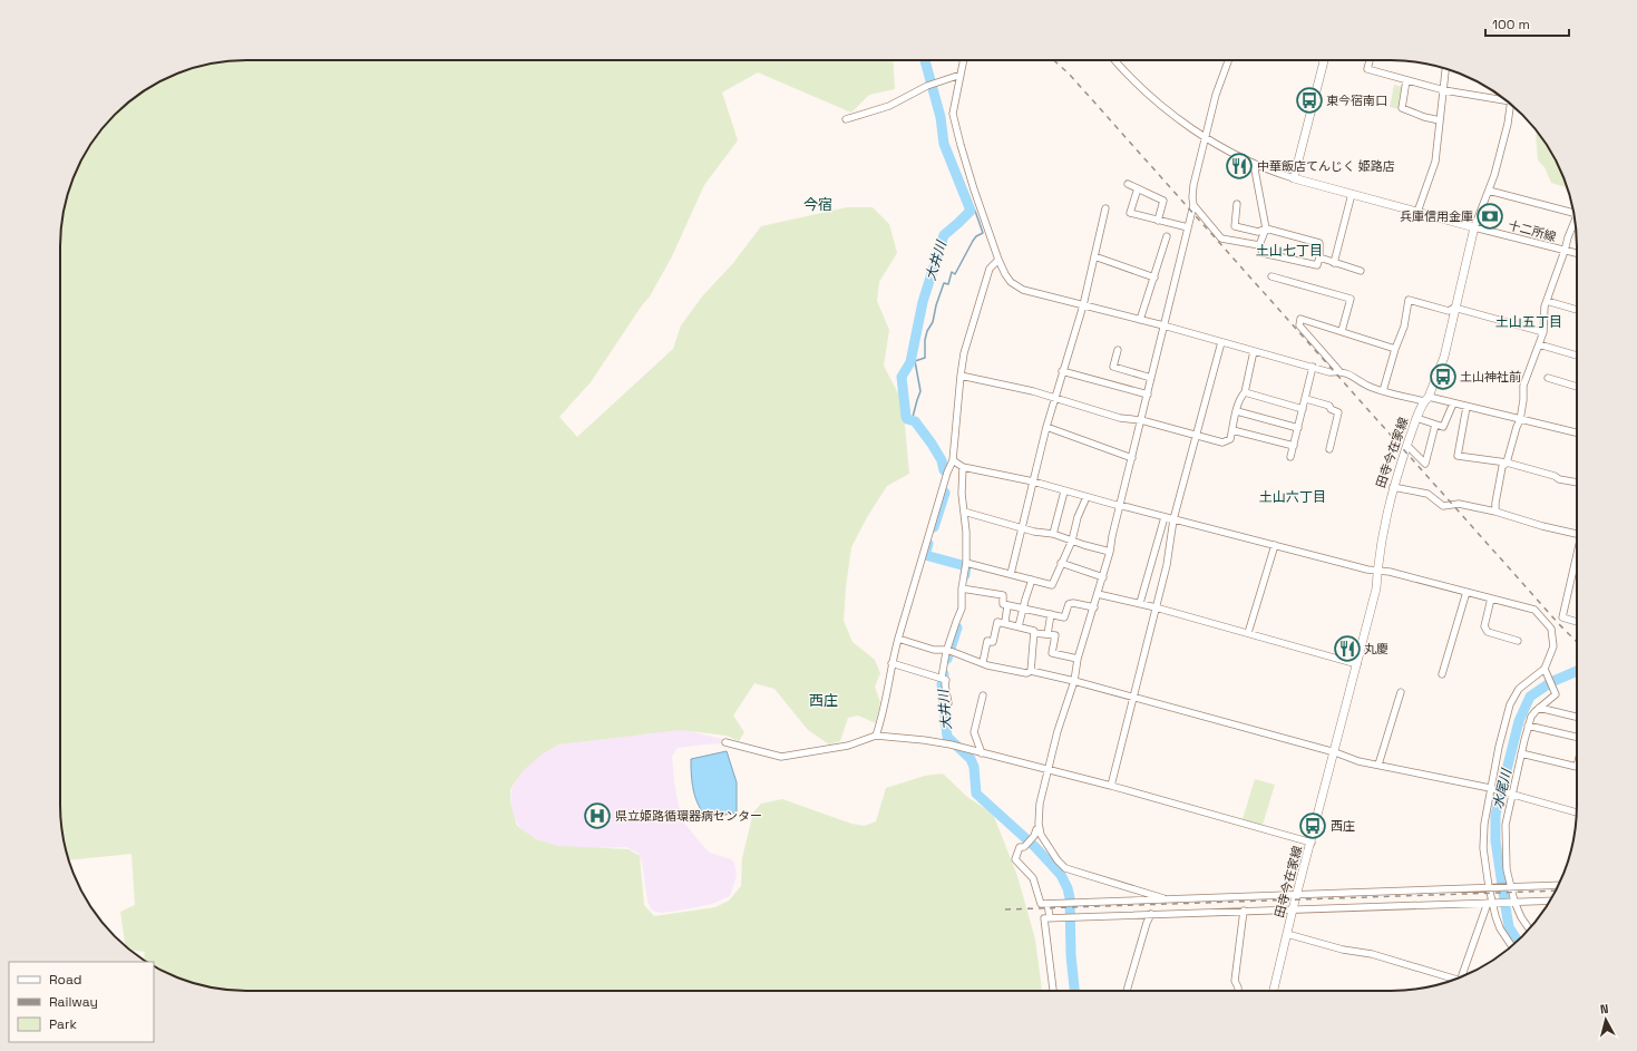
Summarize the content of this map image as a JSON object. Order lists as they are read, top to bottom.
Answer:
{
  "streets": {
    "main road": ["田寺今在家線"],
    "street": ["十二所線"]
  },
  "crossings": [
    ["十二所線", "田寺今在家線"]
  ],
  "districts": [
    "今宿",
    "土山七丁目",
    "土山五丁目",
    "土山六丁目",
    "西庄"
  ],
  "water": ["大井川", "水尾川"],
  "places": {
    "bus stop": ["東今宿南口", "土山神社前", "西庄"],
    "restaurant": ["中華飯店てんじく 姫路店", "丸慶"],
    "bank": ["兵庫信用金庫"],
    "hospital": ["県立姫路循環器病センター"]
  },
  "legend": ["Road", "Railway", "Park"],
  "scale_bar": "100 m",
  "north": "top"
}
